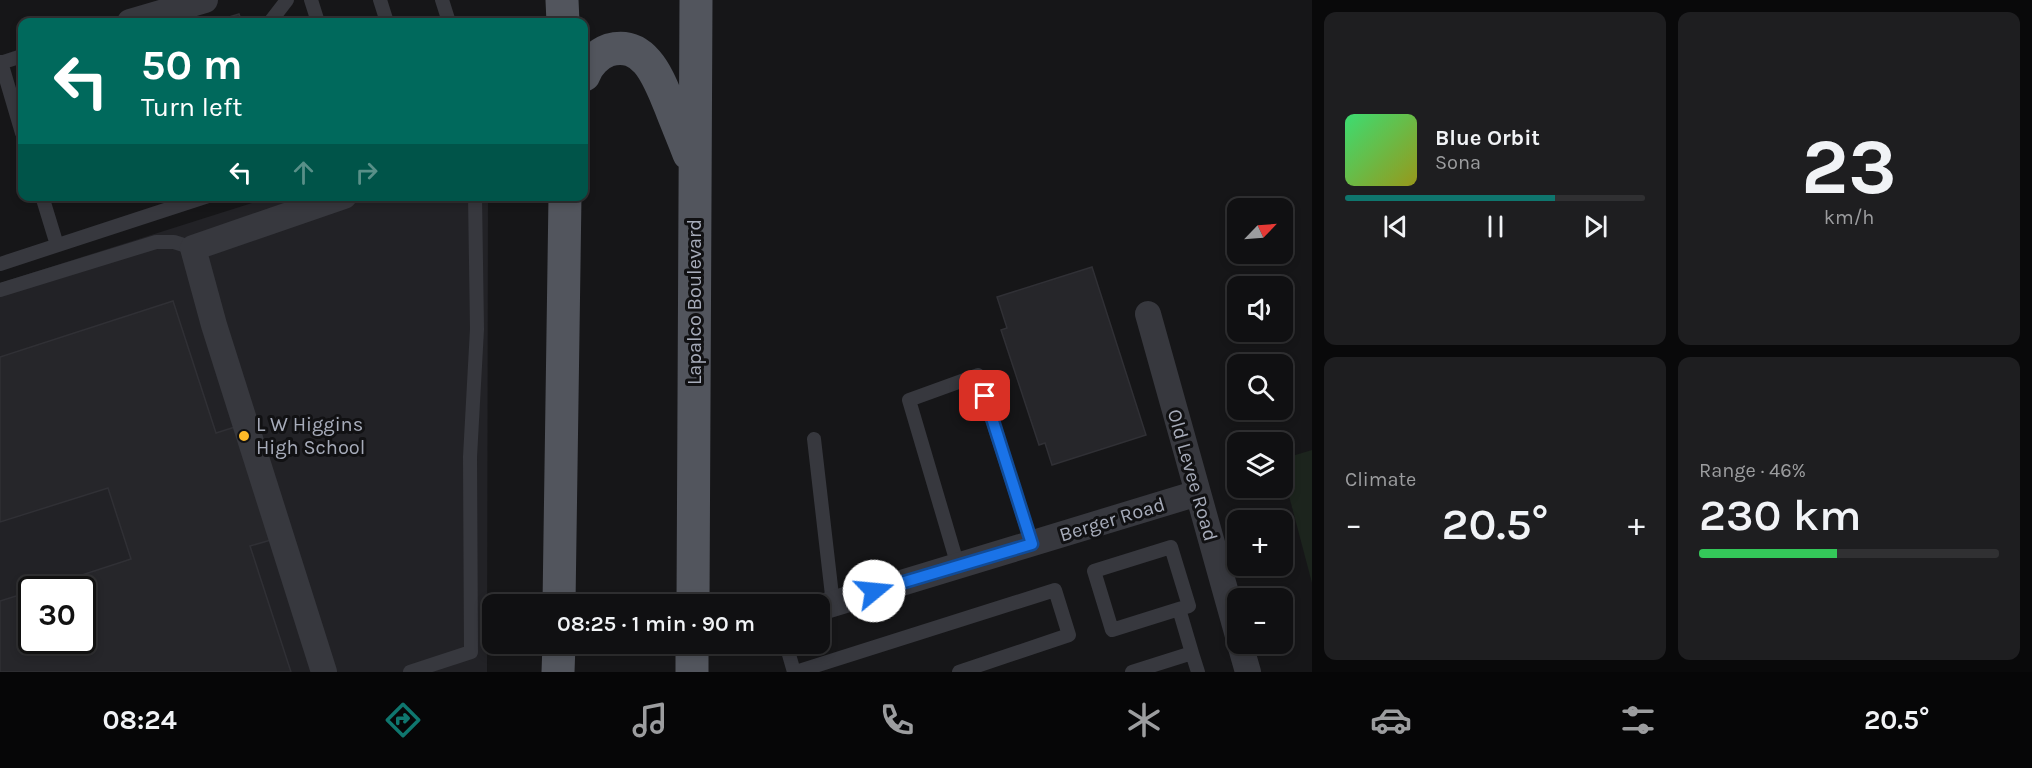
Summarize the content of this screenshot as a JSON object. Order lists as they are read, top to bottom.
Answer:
{
  "streets": {
    "main road": ["Lapalco Boulevard"],
    "street": ["Old Levee Road", "Berger Road"]
  },
  "crossings": [
    ["Old Levee Road", "Berger Road"]
  ],
  "places": ["L W Higgins High School"],
  "north": "top right",
  "page": {
    "tile": [
      ["23", "km/h"],
      "Climate",
      ["Range · 46%", "230 km"]
    ],
    "turn": ["50 m", "Turn left"],
    "song": ["Blue Orbit", "Sona"],
    "map_buttons": ["+", "−"],
    "heat": ["−", "20.5°", "+"],
    "limit": "30",
    "trip": "08:25 · 1 min · 90 m",
    "tabs": ["08:24", "20.5°"]
  }
}
